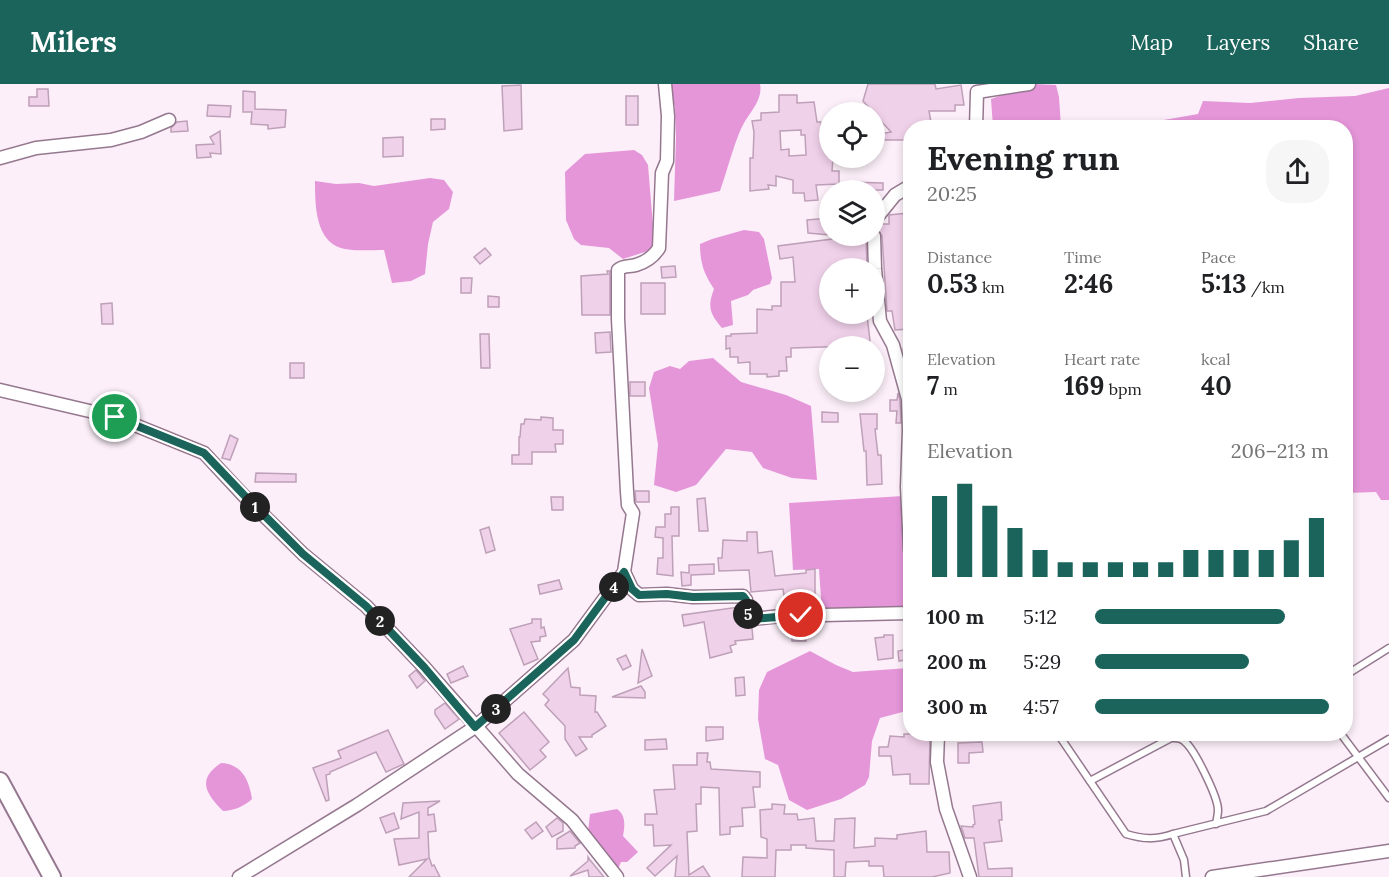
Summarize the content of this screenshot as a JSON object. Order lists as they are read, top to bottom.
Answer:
{
  "page": {
    "header": "Milers",
    "nav": ["Map", "Layers", "Share"],
    "map_buttons": ["+", "−"],
    "heading": ["Evening run", "20:25"],
    "stats": [
      ["Distance", "0.53 km"],
      ["Time", "2:46"],
      ["Pace", "5:13 /km"],
      ["Elevation", "7 m"],
      ["Heart rate", "169 bpm"],
      ["kcal", "40"]
    ],
    "chart": ["Elevation", "206–213 m"],
    "pins": [
      "1",
      "4",
      "5",
      "2",
      "3"
    ],
    "list": [
      {
        "name": "100 m",
        "note": "5:12"
      },
      {
        "name": "200 m",
        "note": "5:29"
      },
      {
        "name": "300 m",
        "note": "4:57"
      }
    ]
  }
}
